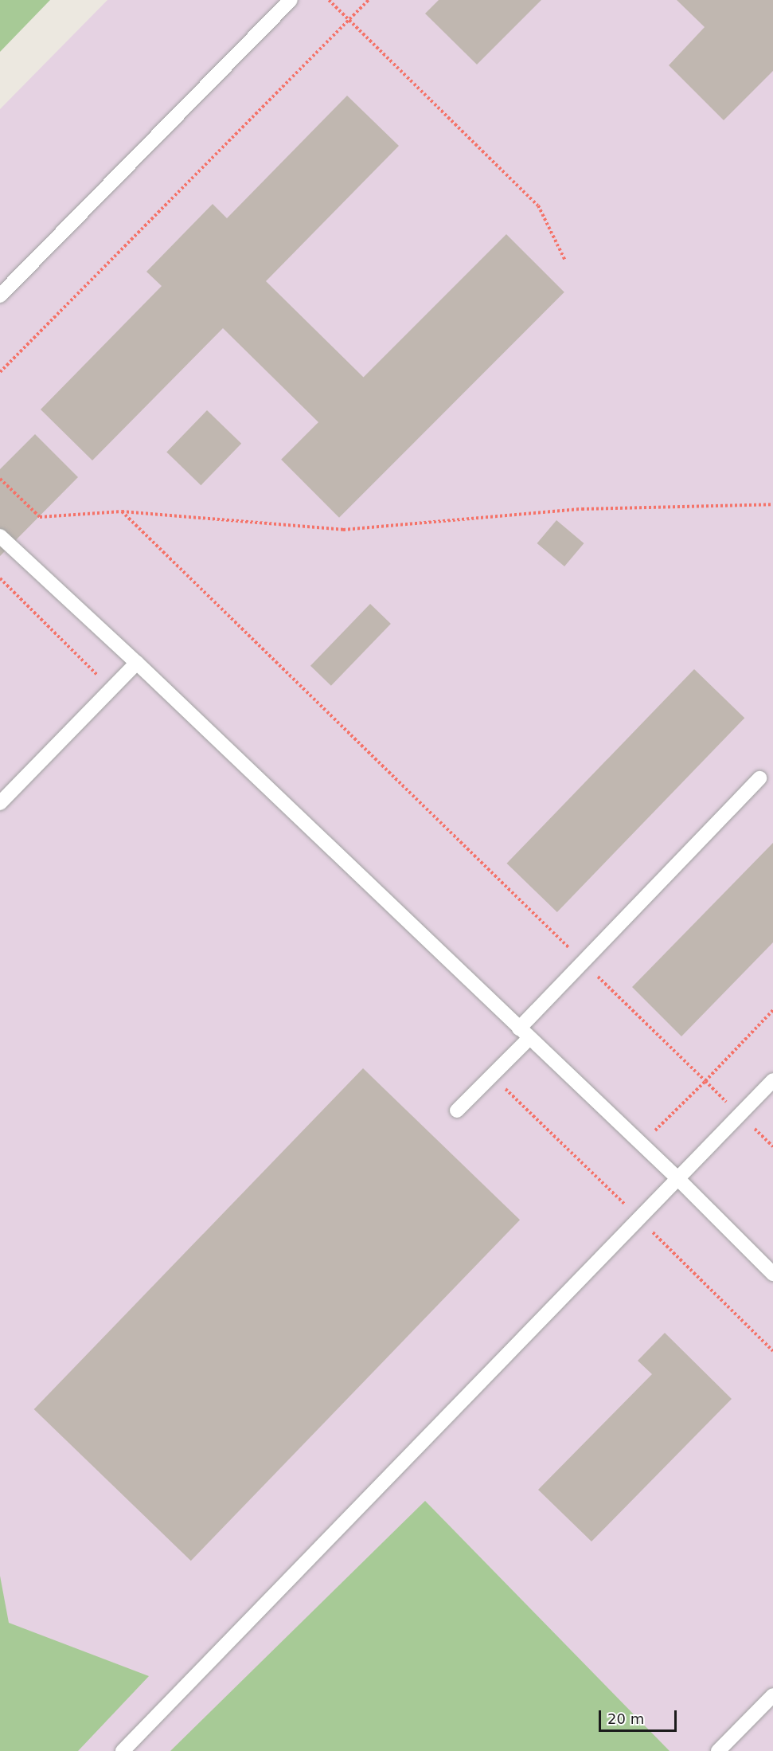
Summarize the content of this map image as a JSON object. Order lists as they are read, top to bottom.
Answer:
{
  "scale_bar": "20 m"
}
